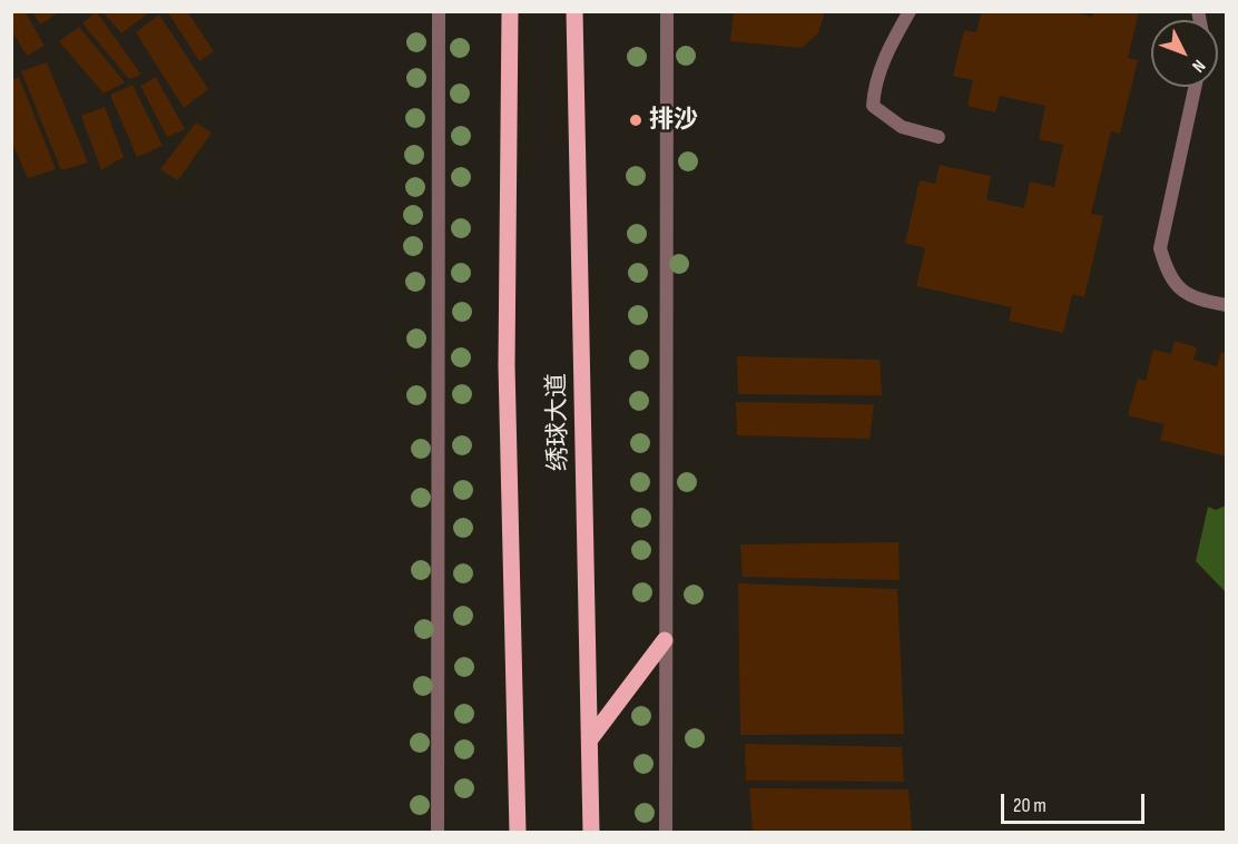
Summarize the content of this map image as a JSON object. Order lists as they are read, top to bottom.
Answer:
{
  "streets": {
    "main road": ["绣球大道"]
  },
  "places": ["排沙"],
  "scale_bar": "20 m",
  "north": "bottom right"
}
